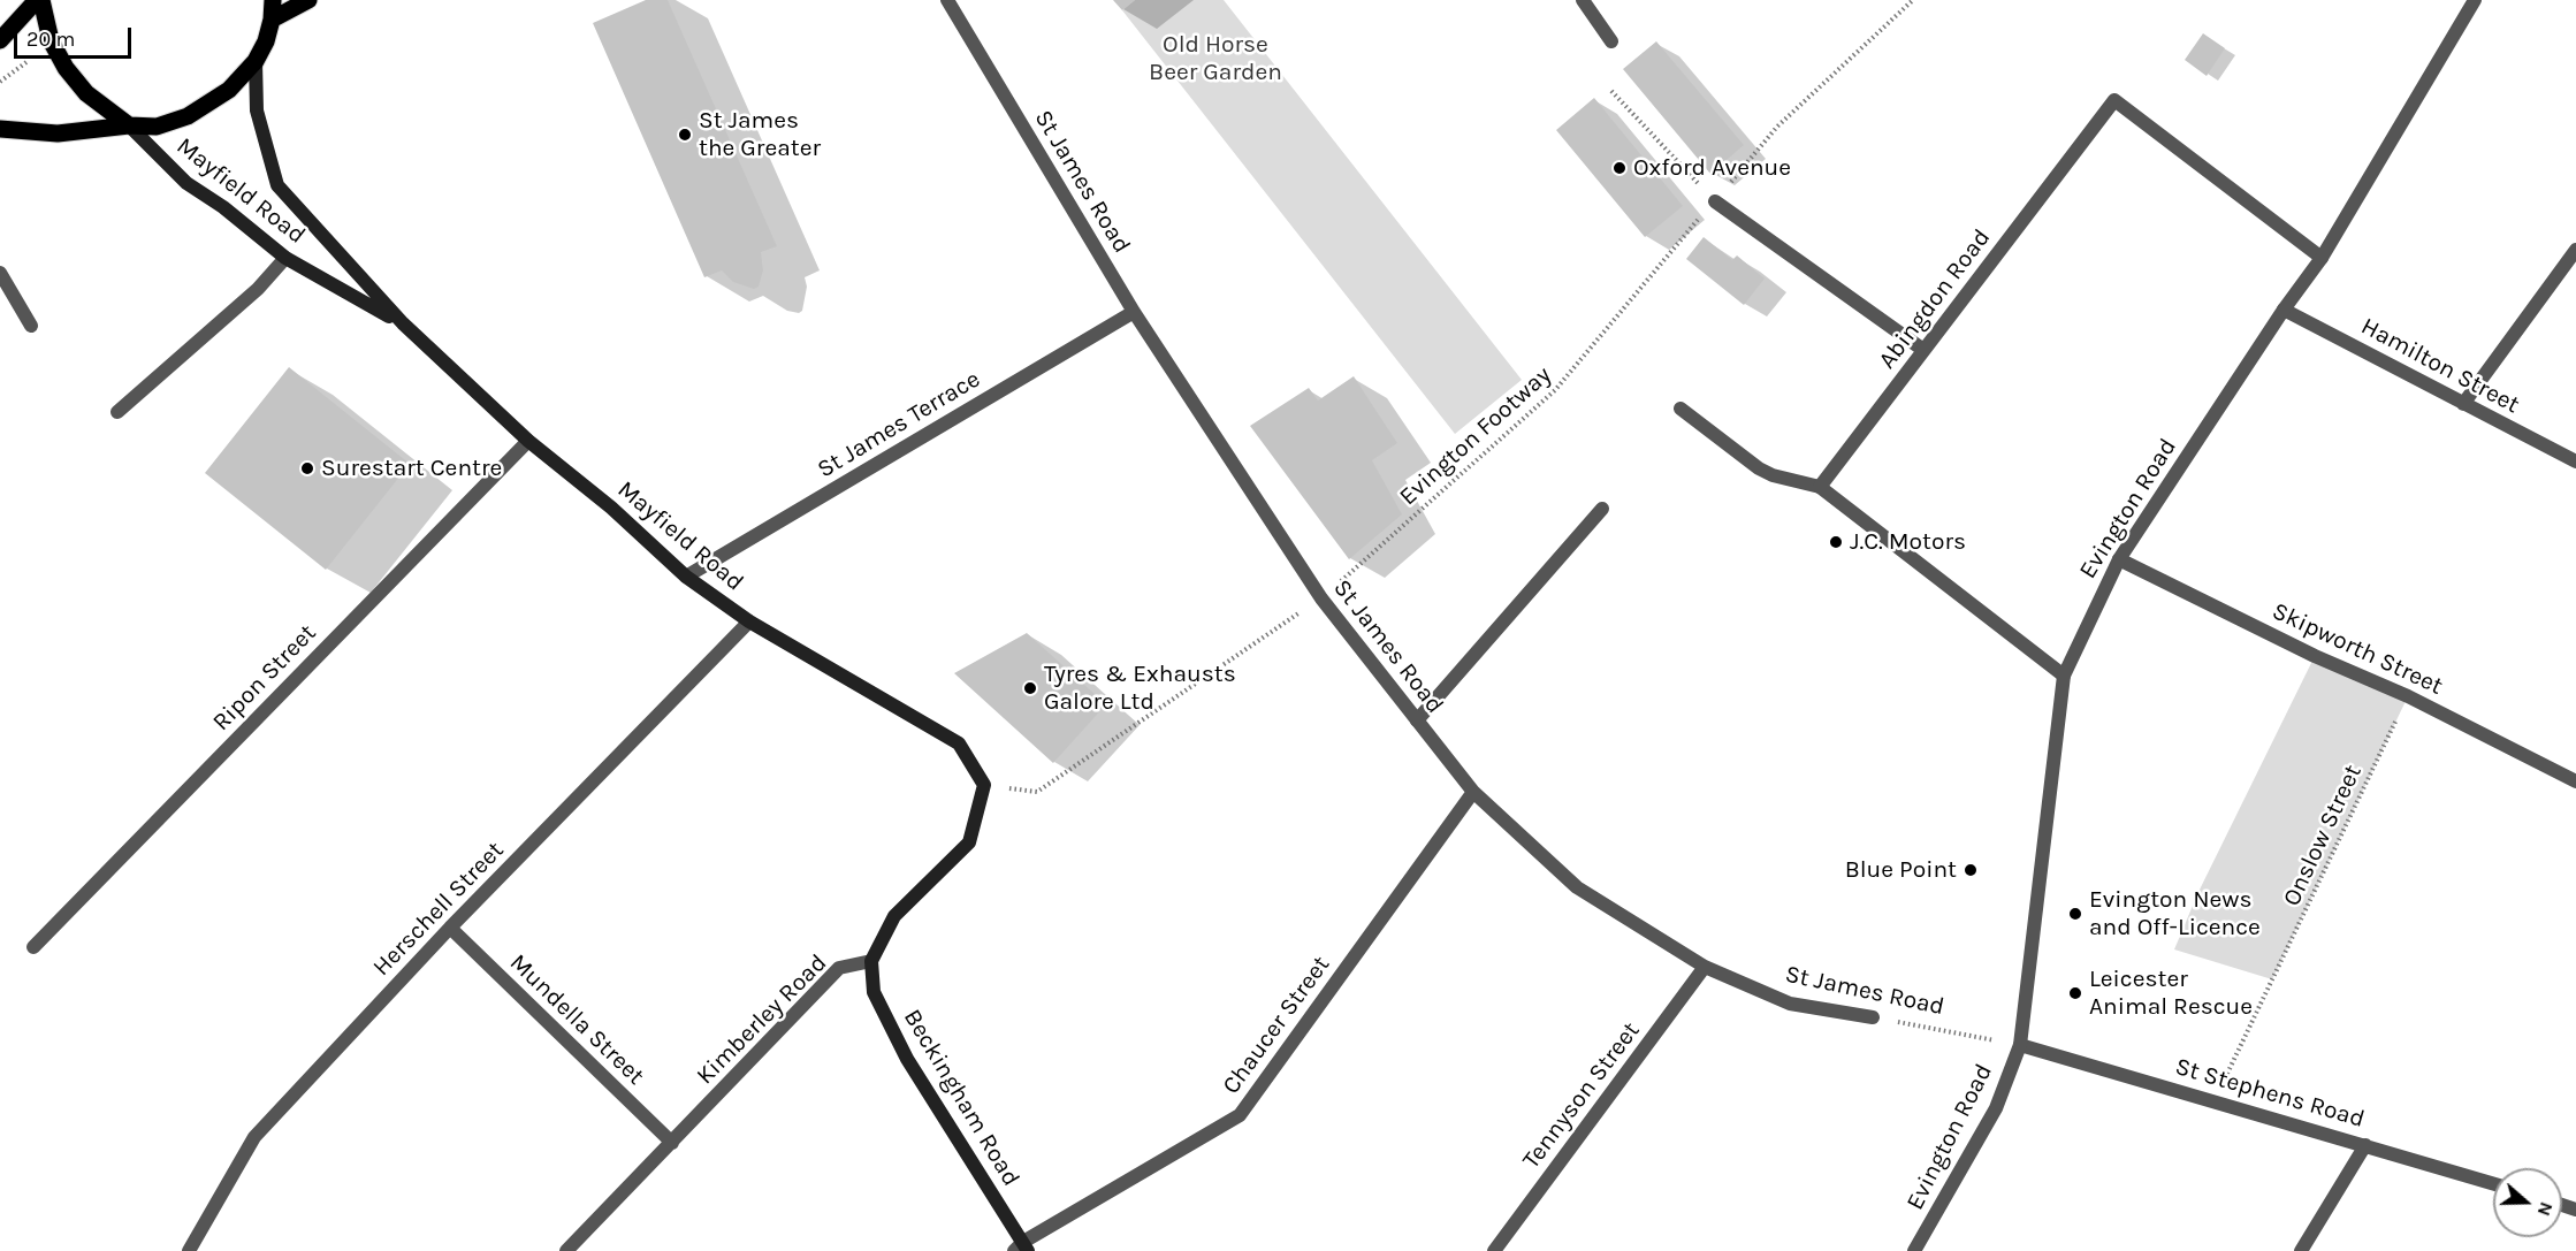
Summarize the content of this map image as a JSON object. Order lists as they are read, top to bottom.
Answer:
{
  "streets": {
    "main road": ["Mayfield Road", "Beckingham Road"],
    "street": [
      "St James Road",
      "Abingdon Road",
      "Hamilton Street",
      "St James Terrace",
      "Evington Road",
      "Skipworth Street",
      "Ripon Street",
      "Herschell Street",
      "Mundella Street",
      "Kimberley Road",
      "Chaucer Street",
      "St Stephens Road",
      "Tennyson Street"
    ],
    "path": ["Evington Footway", "Onslow Street"]
  },
  "crossings": [
    ["St James Road", "St James Terrace"],
    ["St James Road", "Evington Footway"],
    ["St James Road", "Evington Road"],
    ["St James Road", "Chaucer Street"],
    ["St James Road", "St Stephens Road"],
    ["St James Road", "Tennyson Street"],
    ["Mayfield Road", "St James Terrace"],
    ["Mayfield Road", "Evington Footway"],
    ["Mayfield Road", "Ripon Street"],
    ["Mayfield Road", "Herschell Street"],
    ["Abingdon Road", "Evington Road"],
    ["Hamilton Street", "Evington Road"],
    ["Evington Road", "Skipworth Street"],
    ["Evington Road", "St Stephens Road"],
    ["Skipworth Street", "Onslow Street"],
    ["Onslow Street", "St Stephens Road"],
    ["Herschell Street", "Mundella Street"],
    ["Mundella Street", "Kimberley Road"],
    ["Kimberley Road", "Beckingham Road"],
    ["Chaucer Street", "Beckingham Road"]
  ],
  "parks": ["Old Horse Beer Garden"],
  "places": [
    "St James the Greater",
    "Oxford Avenue",
    "Surestart Centre",
    "J.C. Motors",
    "Tyres & Exhausts Galore Ltd",
    "Blue Point",
    "Evington News and Off-Licence",
    "Leicester Animal Rescue"
  ],
  "scale_bar": "20 m",
  "north": "right"
}
